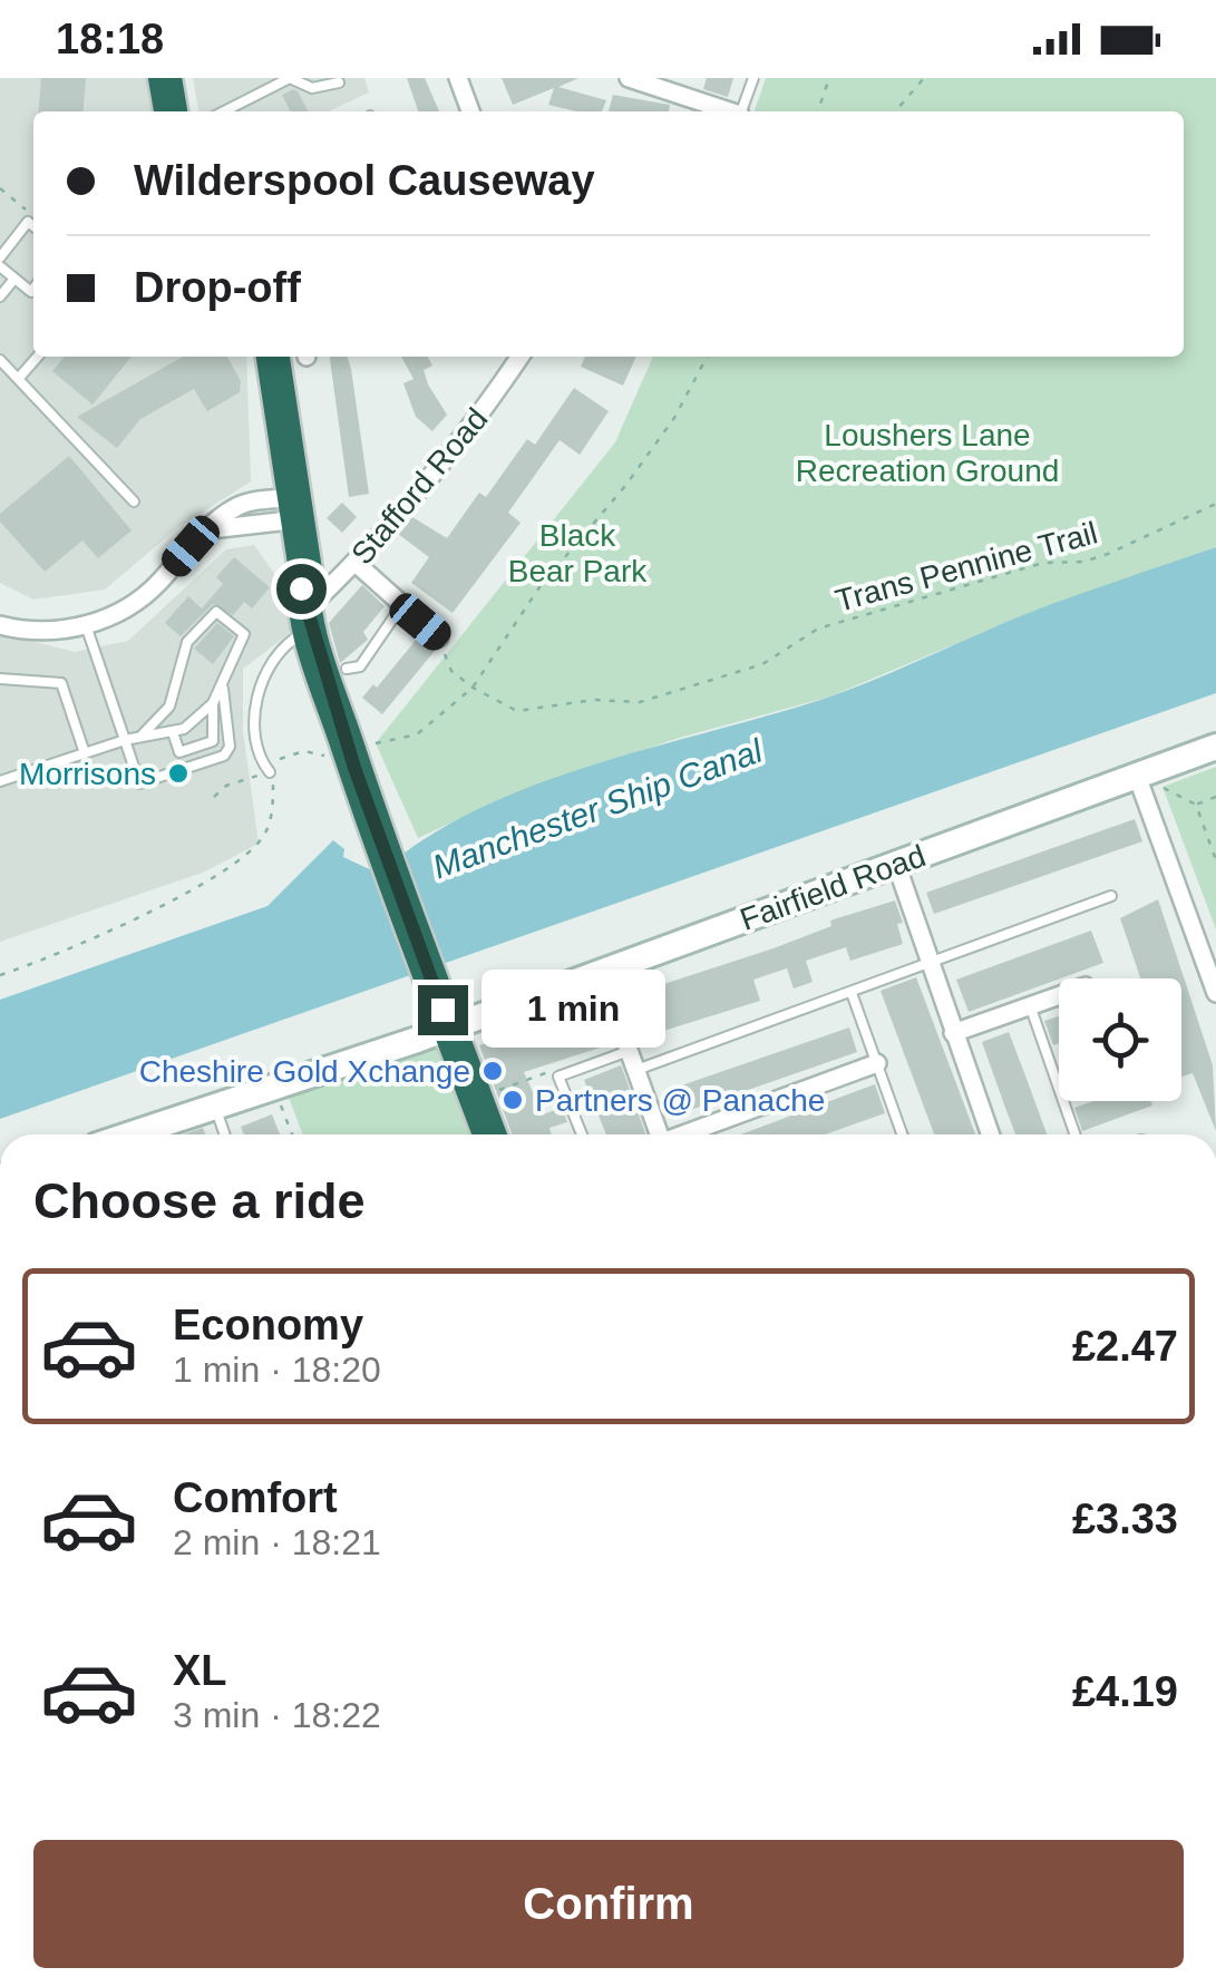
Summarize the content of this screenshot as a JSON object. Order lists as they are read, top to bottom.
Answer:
{
  "streets": {
    "main road": ["Fairfield Road"],
    "street": ["Stafford Road"],
    "path": ["Trans Pennine Trail"]
  },
  "water": ["Manchester Ship Canal"],
  "parks": ["Loushers Lane Recreation Ground", "Black Bear Park"],
  "places": ["Morrisons", "Cheshire Gold Xchange", "Partners @ Panache"],
  "page": {
    "status": "18:18",
    "banner": ["Wilderspool Causeway", "Drop-off"],
    "bubble": "1 min",
    "heading": "Choose a ride",
    "list": [
      {
        "name": "Economy",
        "note": "1 min · 18:20",
        "value": "£2.47"
      },
      {
        "name": "Comfort",
        "note": "2 min · 18:21",
        "value": "£3.33"
      },
      {
        "name": "XL",
        "note": "3 min · 18:22",
        "value": "£4.19"
      }
    ],
    "buttons": "Confirm"
  }
}
